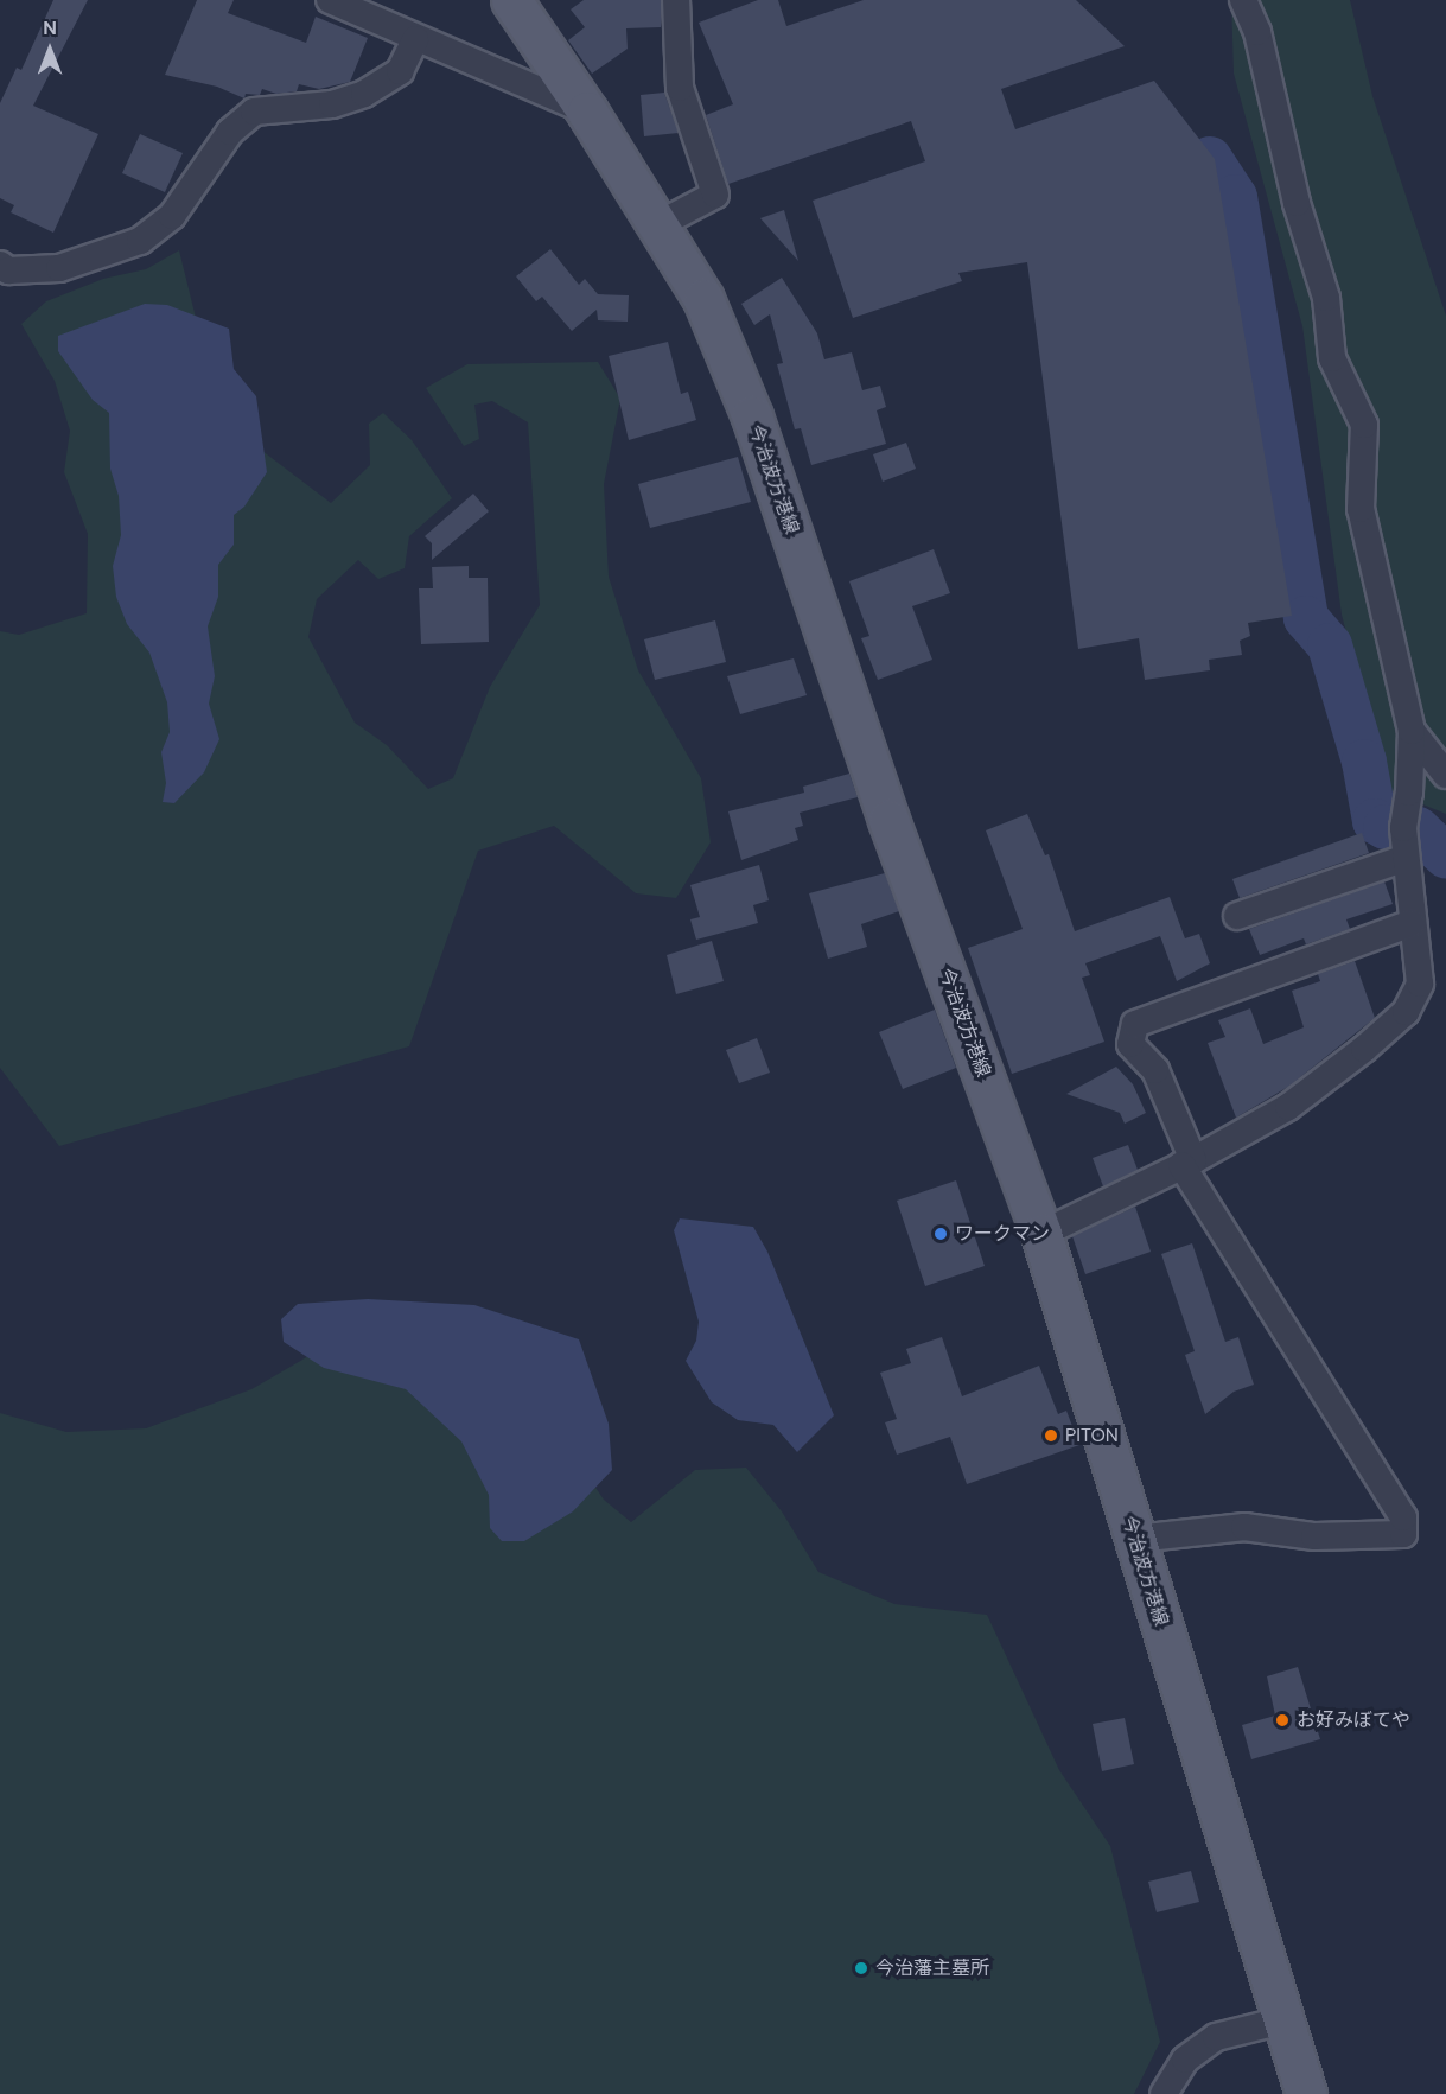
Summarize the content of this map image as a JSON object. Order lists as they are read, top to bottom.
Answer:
{
  "streets": {
    "main road": ["今治波方港線"]
  },
  "places": [
    "ワークマン",
    "PITON",
    "お好みぼてや",
    "今治藩主墓所"
  ],
  "north": "top"
}
